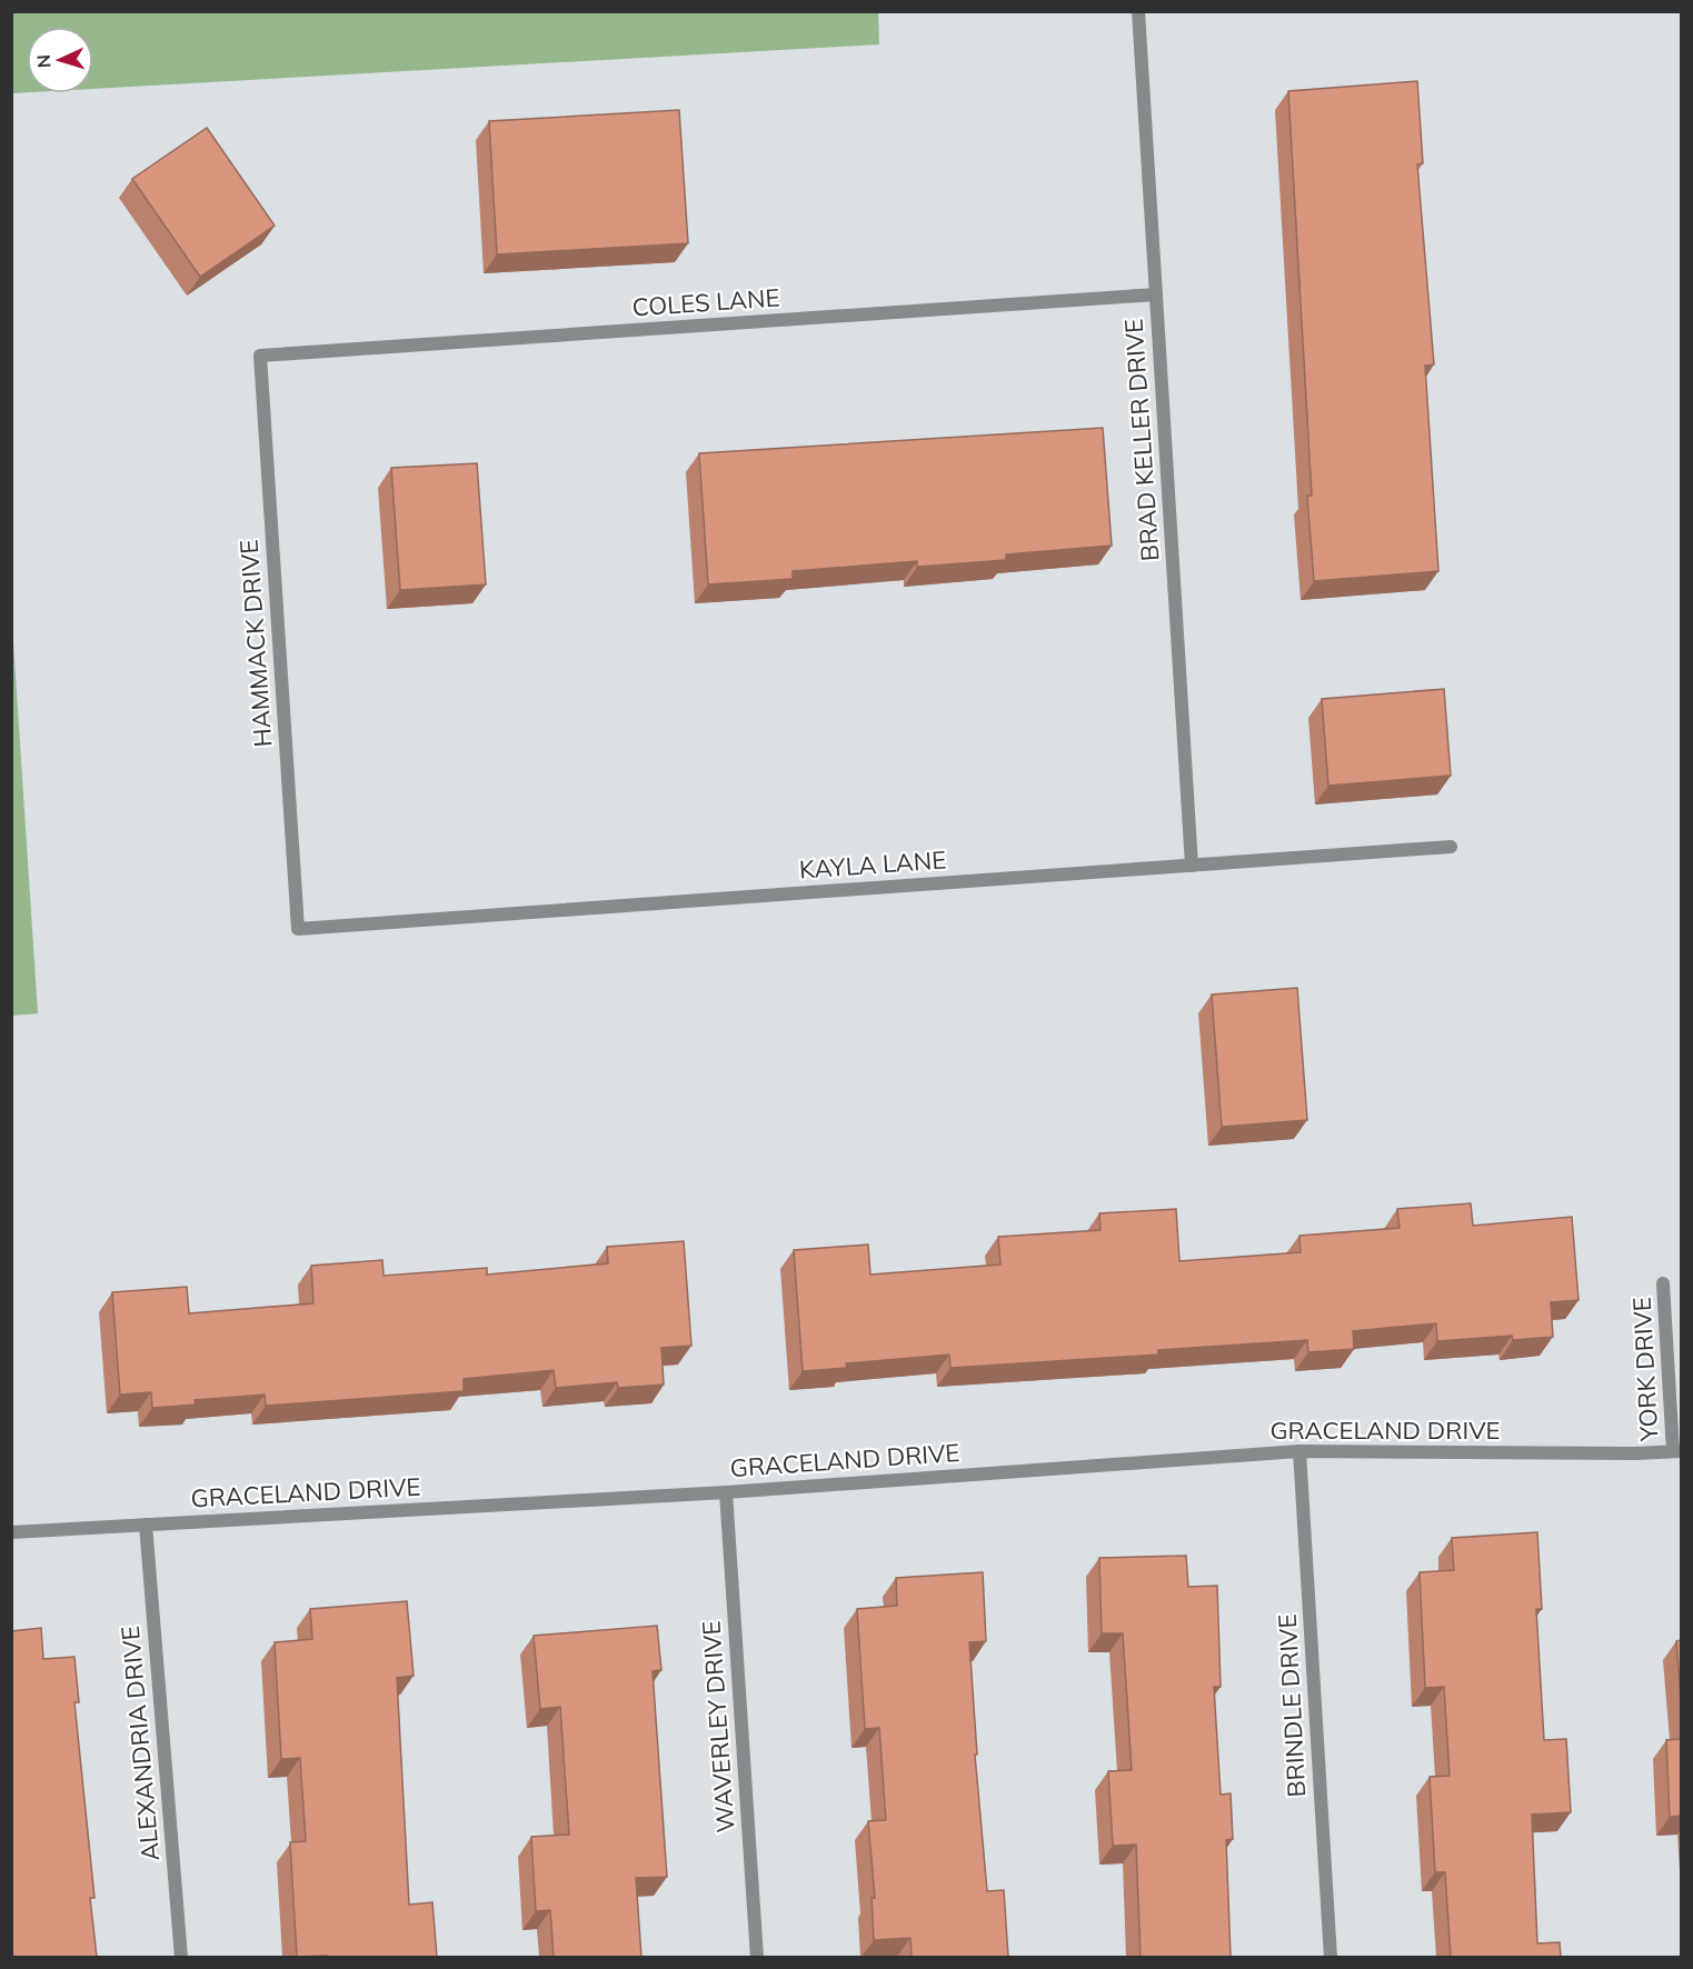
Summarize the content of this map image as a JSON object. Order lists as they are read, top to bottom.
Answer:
{
  "streets": {
    "street": [
      "COLES LANE",
      "BRAD KELLER DRIVE",
      "HAMMACK DRIVE",
      "KAYLA LANE",
      "YORK DRIVE",
      "GRACELAND DRIVE",
      "BRINDLE DRIVE",
      "WAVERLEY DRIVE",
      "ALEXANDRIA DRIVE"
    ]
  },
  "crossings": [
    ["COLES LANE", "BRAD KELLER DRIVE"],
    ["COLES LANE", "HAMMACK DRIVE"],
    ["BRAD KELLER DRIVE", "KAYLA LANE"],
    ["HAMMACK DRIVE", "KAYLA LANE"],
    ["YORK DRIVE", "GRACELAND DRIVE"],
    ["GRACELAND DRIVE", "BRINDLE DRIVE"],
    ["GRACELAND DRIVE", "WAVERLEY DRIVE"],
    ["GRACELAND DRIVE", "ALEXANDRIA DRIVE"]
  ],
  "north": "left"
}
